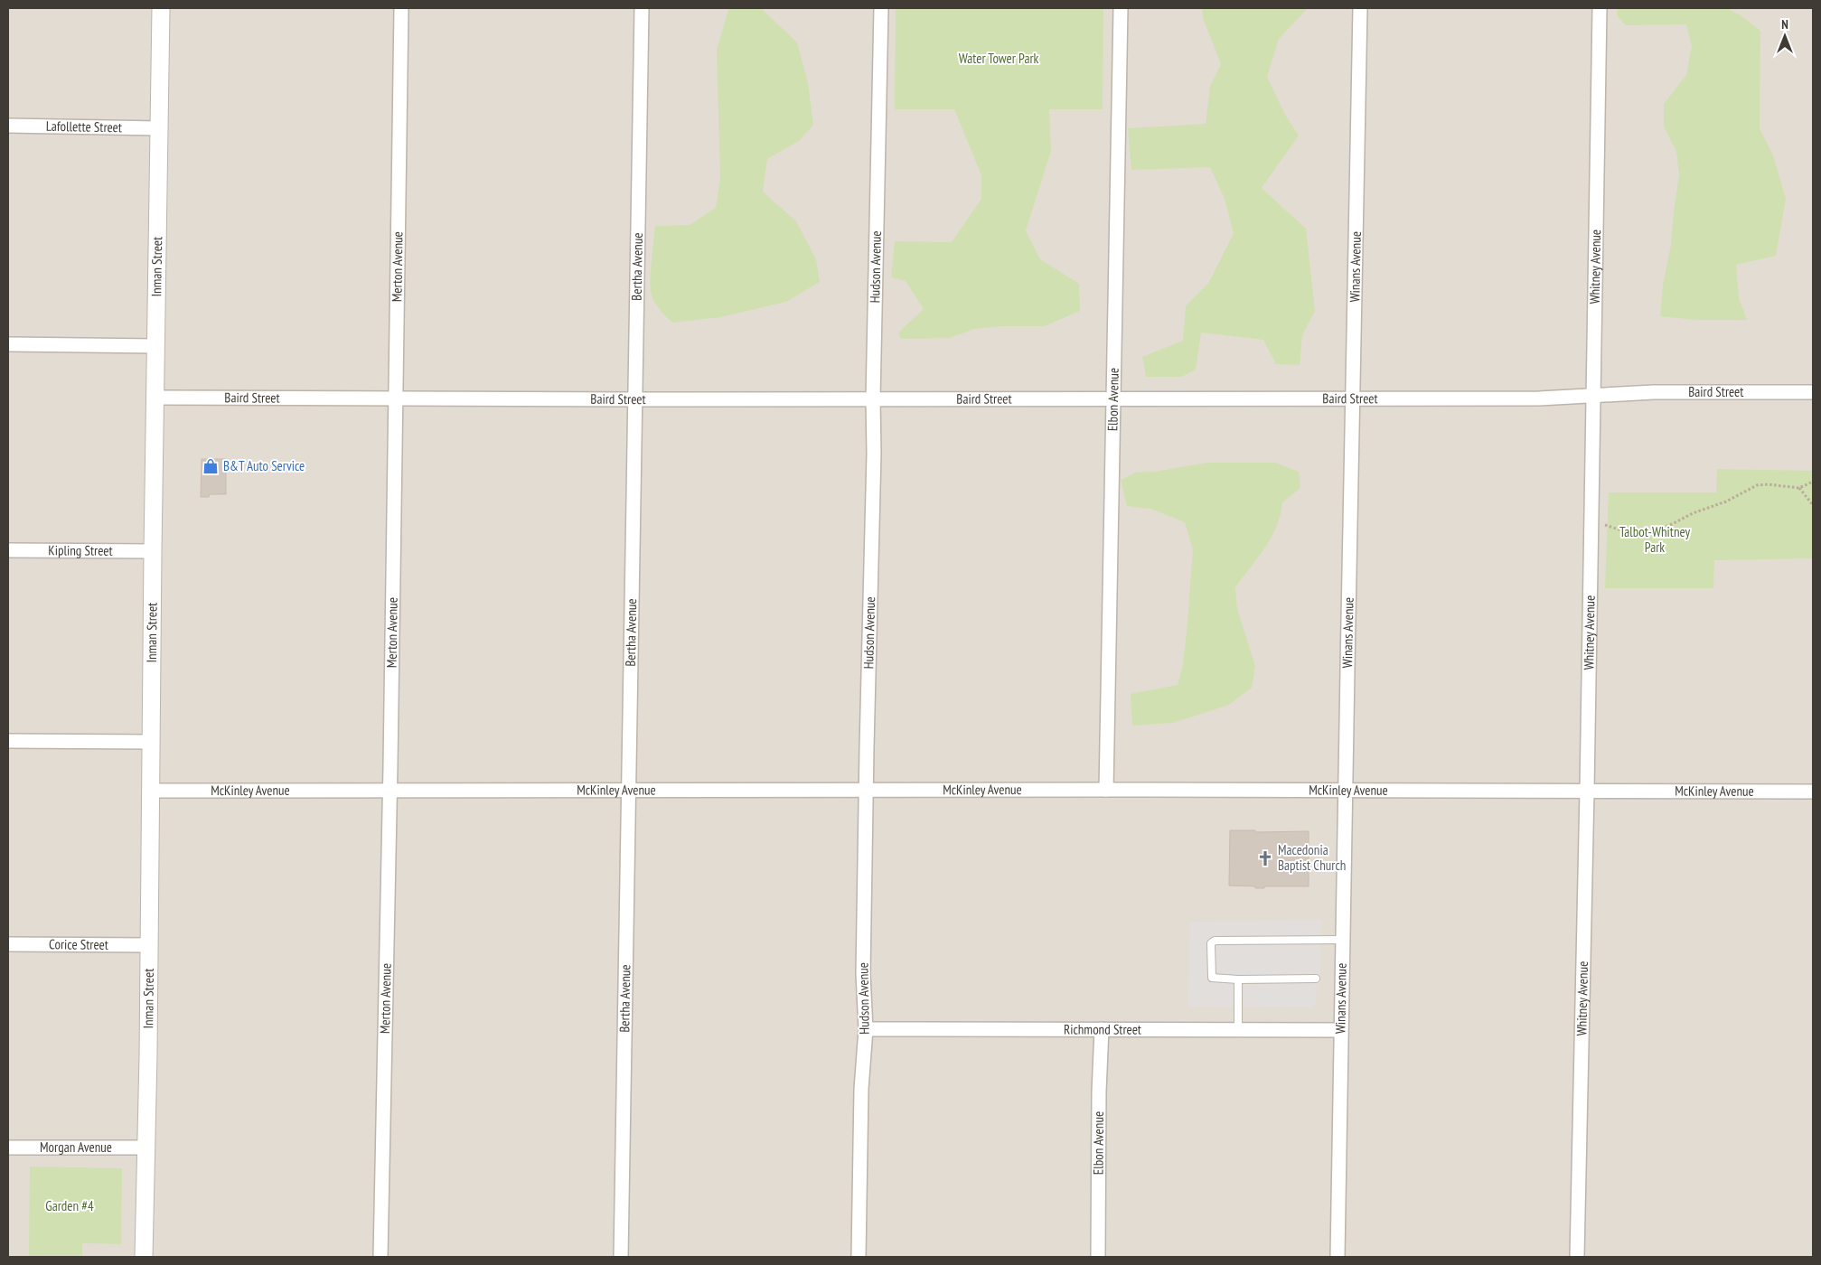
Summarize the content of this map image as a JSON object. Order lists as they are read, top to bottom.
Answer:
{
  "streets": {
    "street": [
      "Lafollette Street",
      "Inman Street",
      "Merton Avenue",
      "Bertha Avenue",
      "Hudson Avenue",
      "Winans Avenue",
      "Whitney Avenue",
      "Baird Street",
      "Elbon Avenue",
      "Kipling Street",
      "McKinley Avenue",
      "Corice Street",
      "Richmond Street",
      "Morgan Avenue"
    ]
  },
  "crossings": [
    ["Lafollette Street", "Inman Street"],
    ["Inman Street", "Baird Street"],
    ["Inman Street", "Kipling Street"],
    ["Inman Street", "McKinley Avenue"],
    ["Inman Street", "Corice Street"],
    ["Inman Street", "Morgan Avenue"],
    ["Merton Avenue", "Baird Street"],
    ["Merton Avenue", "McKinley Avenue"],
    ["Bertha Avenue", "Baird Street"],
    ["Bertha Avenue", "McKinley Avenue"],
    ["Hudson Avenue", "Baird Street"],
    ["Hudson Avenue", "McKinley Avenue"],
    ["Hudson Avenue", "Richmond Street"],
    ["Winans Avenue", "Baird Street"],
    ["Winans Avenue", "McKinley Avenue"],
    ["Winans Avenue", "Richmond Street"],
    ["Whitney Avenue", "Baird Street"],
    ["Whitney Avenue", "McKinley Avenue"],
    ["Baird Street", "Elbon Avenue"],
    ["Elbon Avenue", "McKinley Avenue"],
    ["Elbon Avenue", "Richmond Street"]
  ],
  "parks": ["Water Tower Park", "Talbot-Whitney Park", "Garden #4"],
  "places": {
    "shop": ["B&T Auto Service"],
    "church": ["Macedonia Baptist Church"]
  },
  "north": "top"
}
